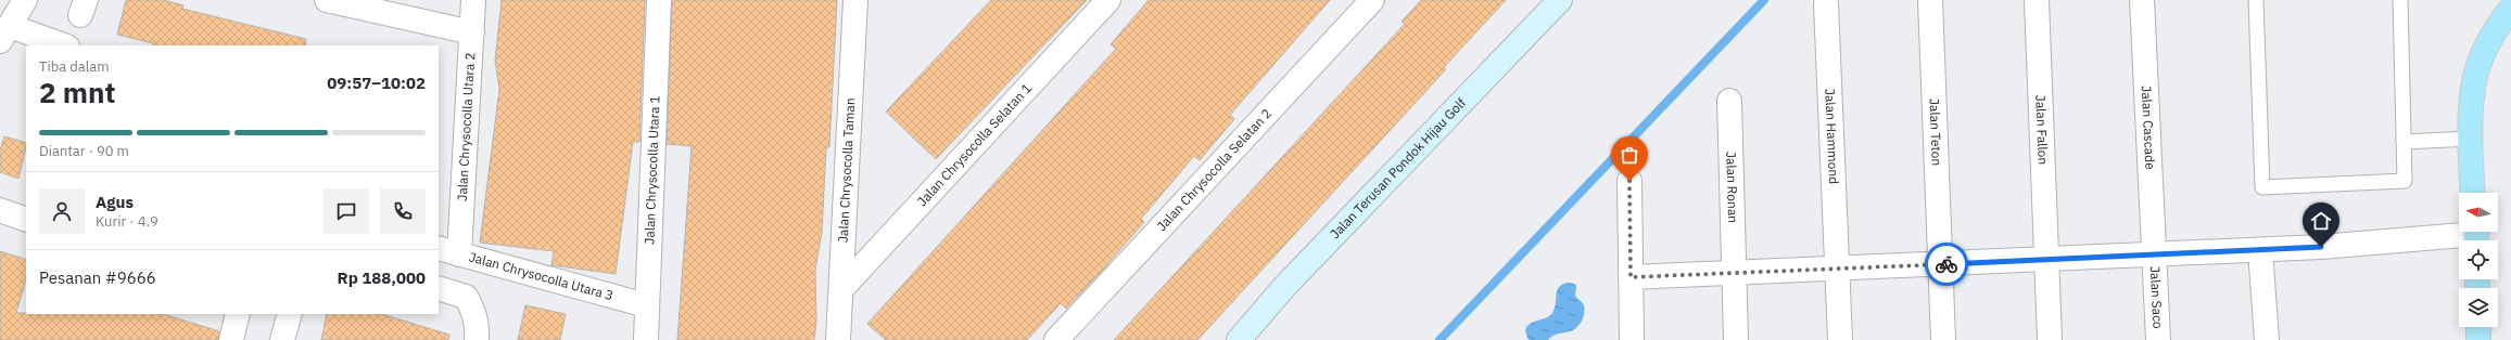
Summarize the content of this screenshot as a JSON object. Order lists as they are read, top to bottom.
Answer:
{
  "streets": {
    "main road": ["Jalan Terusan Pondok Hijau Golf"],
    "street": [
      "Jalan Chrysocolla Utara 2",
      "Jalan Cascade",
      "Jalan Fallon",
      "Jalan Teton",
      "Jalan Hammond",
      "Jalan Chrysocolla Selatan 1",
      "Jalan Chrysocolla Utara 1",
      "Jalan Chrysocolla Taman",
      "Jalan Chrysocolla Selatan 2",
      "Jalan Ronan",
      "Jalan Chrysocolla Utara 3",
      "Jalan Saco"
    ]
  },
  "crossings": [
    ["Jalan Chrysocolla Utara 2", "Jalan Chrysocolla Utara 3"],
    ["Jalan Cascade", "Jalan Saco"],
    ["Jalan Chrysocolla Selatan 1", "Jalan Chrysocolla Taman"],
    ["Jalan Chrysocolla Utara 1", "Jalan Chrysocolla Utara 3"]
  ],
  "north": "left",
  "page": {
    "heading": ["2 mnt", "Tiba dalam", "09:57–10:02"],
    "panel": [
      "Agus",
      "Kurir · 4.9",
      "Pesanan #9666",
      "Rp 188,000"
    ],
    "bar": "Diantar · 90 m"
  }
}
